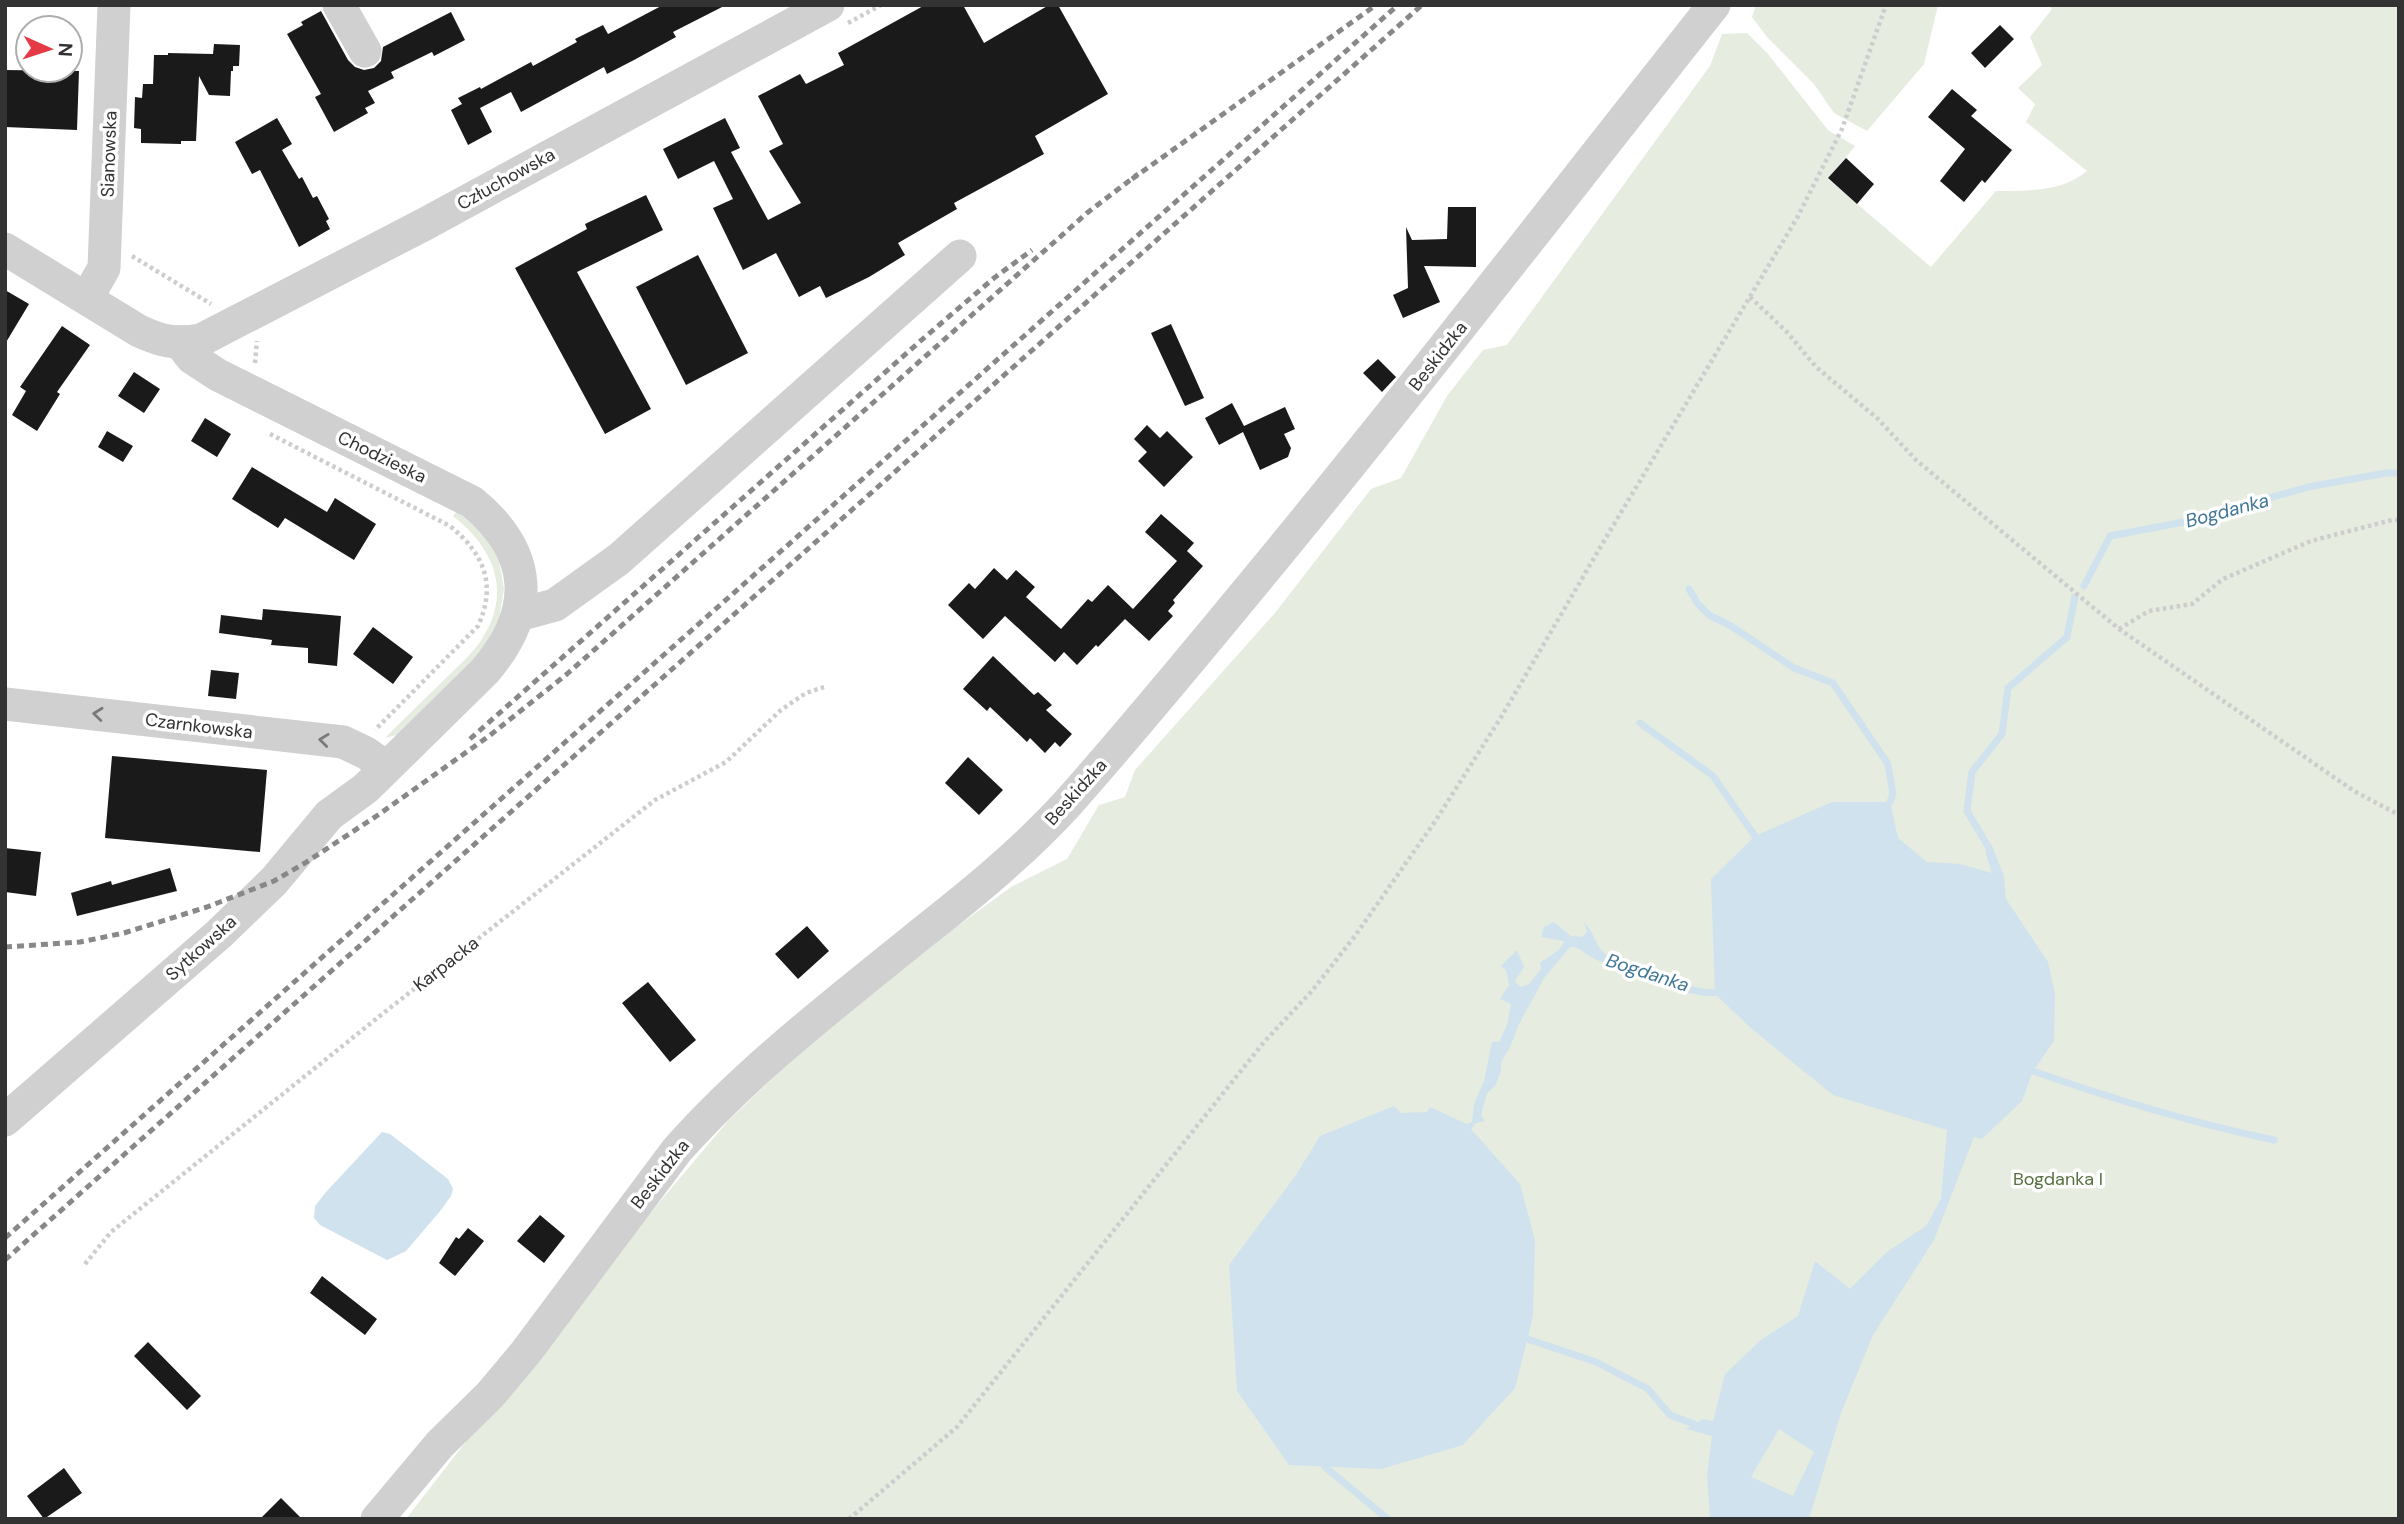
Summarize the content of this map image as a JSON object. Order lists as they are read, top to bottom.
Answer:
{
  "streets": {
    "street": [
      "Sianowska",
      "Człuchowska",
      "Beskidzka",
      "Chodzieska",
      "Czarnkowska",
      "Sytkowska"
    ],
    "path": ["Karpacka"]
  },
  "crossings": [
    ["Sianowska", "Chodzieska"],
    ["Człuchowska", "Chodzieska"],
    ["Chodzieska", "Czarnkowska"],
    ["Chodzieska", "Sytkowska"],
    ["Czarnkowska", "Sytkowska"]
  ],
  "one_way": ["Czarnkowska"],
  "water": ["Bogdanka"],
  "parks": ["Bogdanka I"],
  "north": "right"
}
